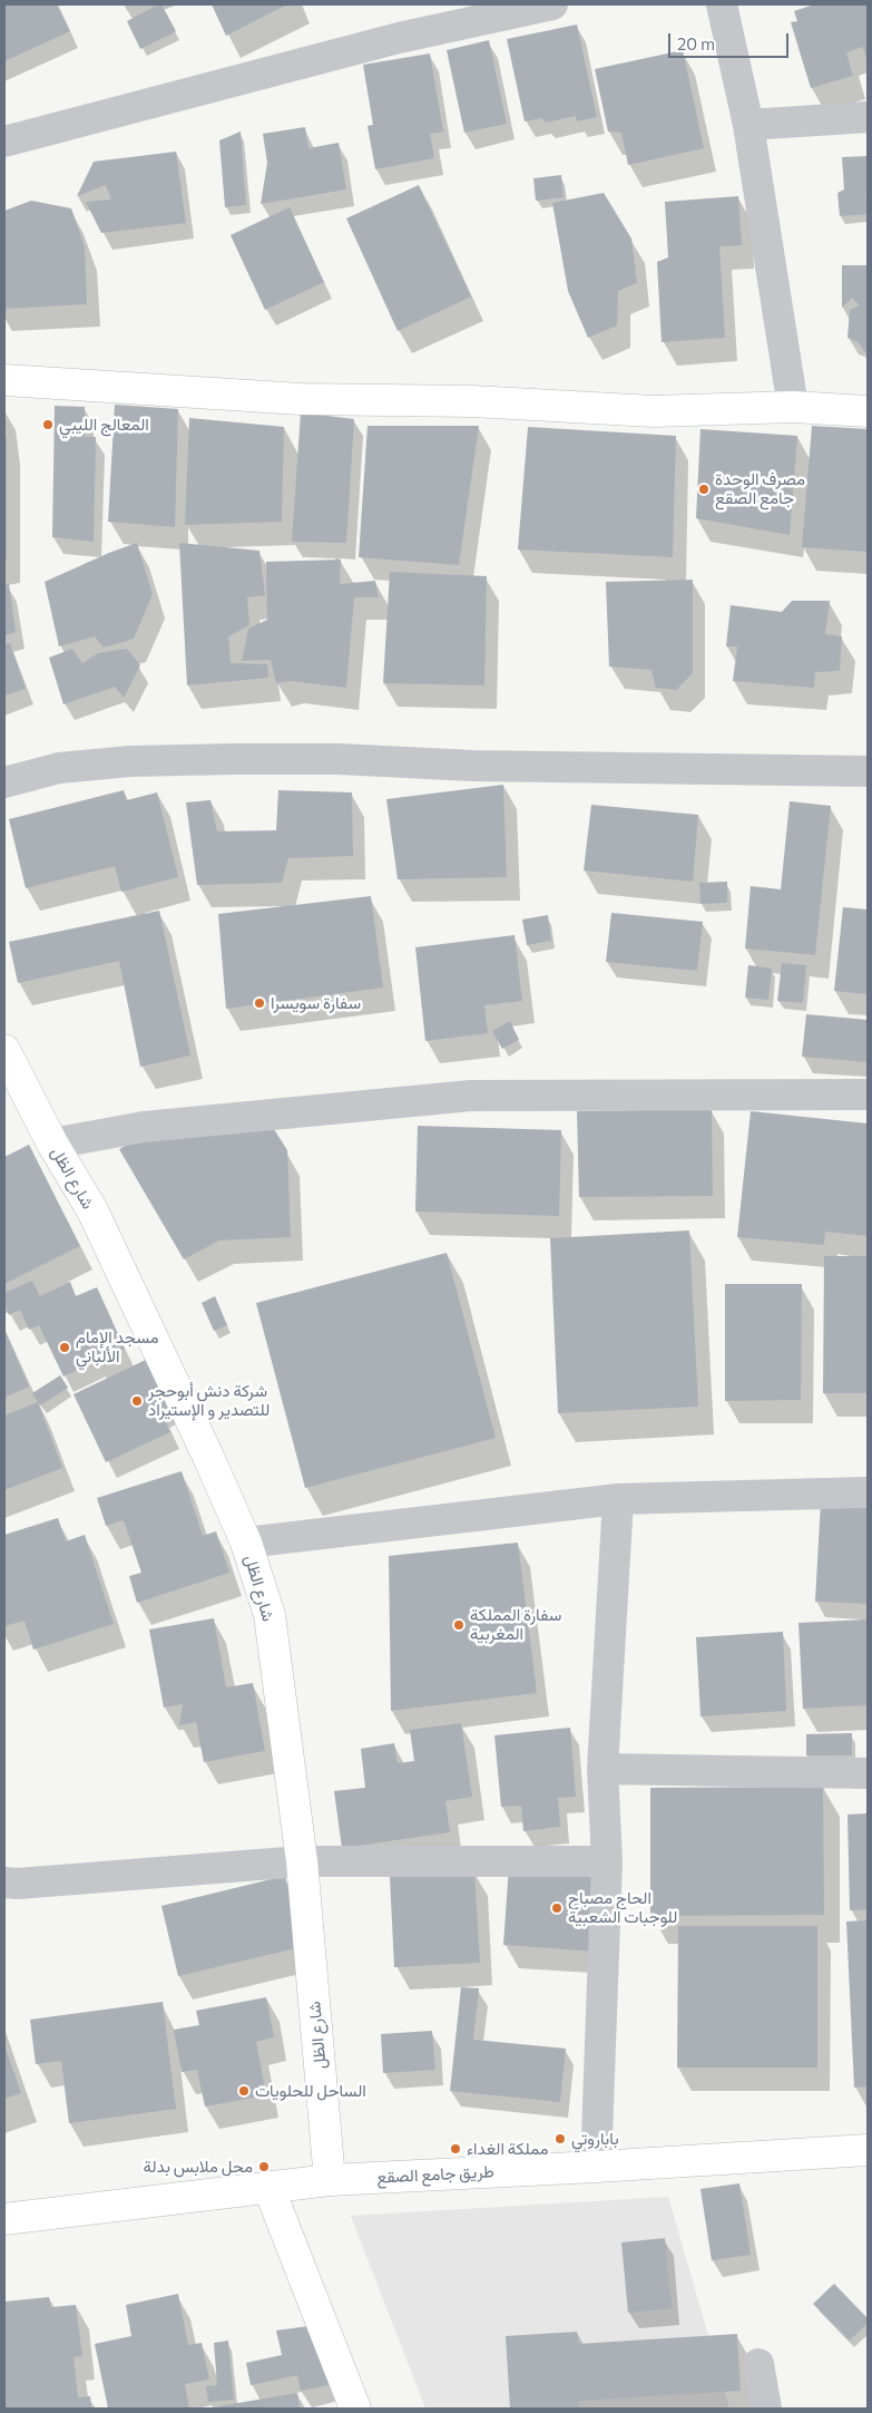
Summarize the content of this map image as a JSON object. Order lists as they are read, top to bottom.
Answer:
{
  "streets": {
    "main road": ["شارع الظل", "طريق جامع الصقع"]
  },
  "crossings": [
    ["شارع الظل", "طريق جامع الصقع"]
  ],
  "places": [
    "المعالج الليبي",
    "مصرف الوحدة جامع الصقع",
    "سفارة سويسرا",
    "مسجد الإمام الألباني",
    "شركة دنش أبوحجر للتصدير و الإستيراد",
    "سفارة المملكة المغربية",
    "الحاج مصباح للوجبات الشعبية",
    "الساحل للحلويات",
    "باباروتي",
    "مملكة الغداء",
    "محل ملابس بدلة"
  ],
  "scale_bar": "20 m"
}
